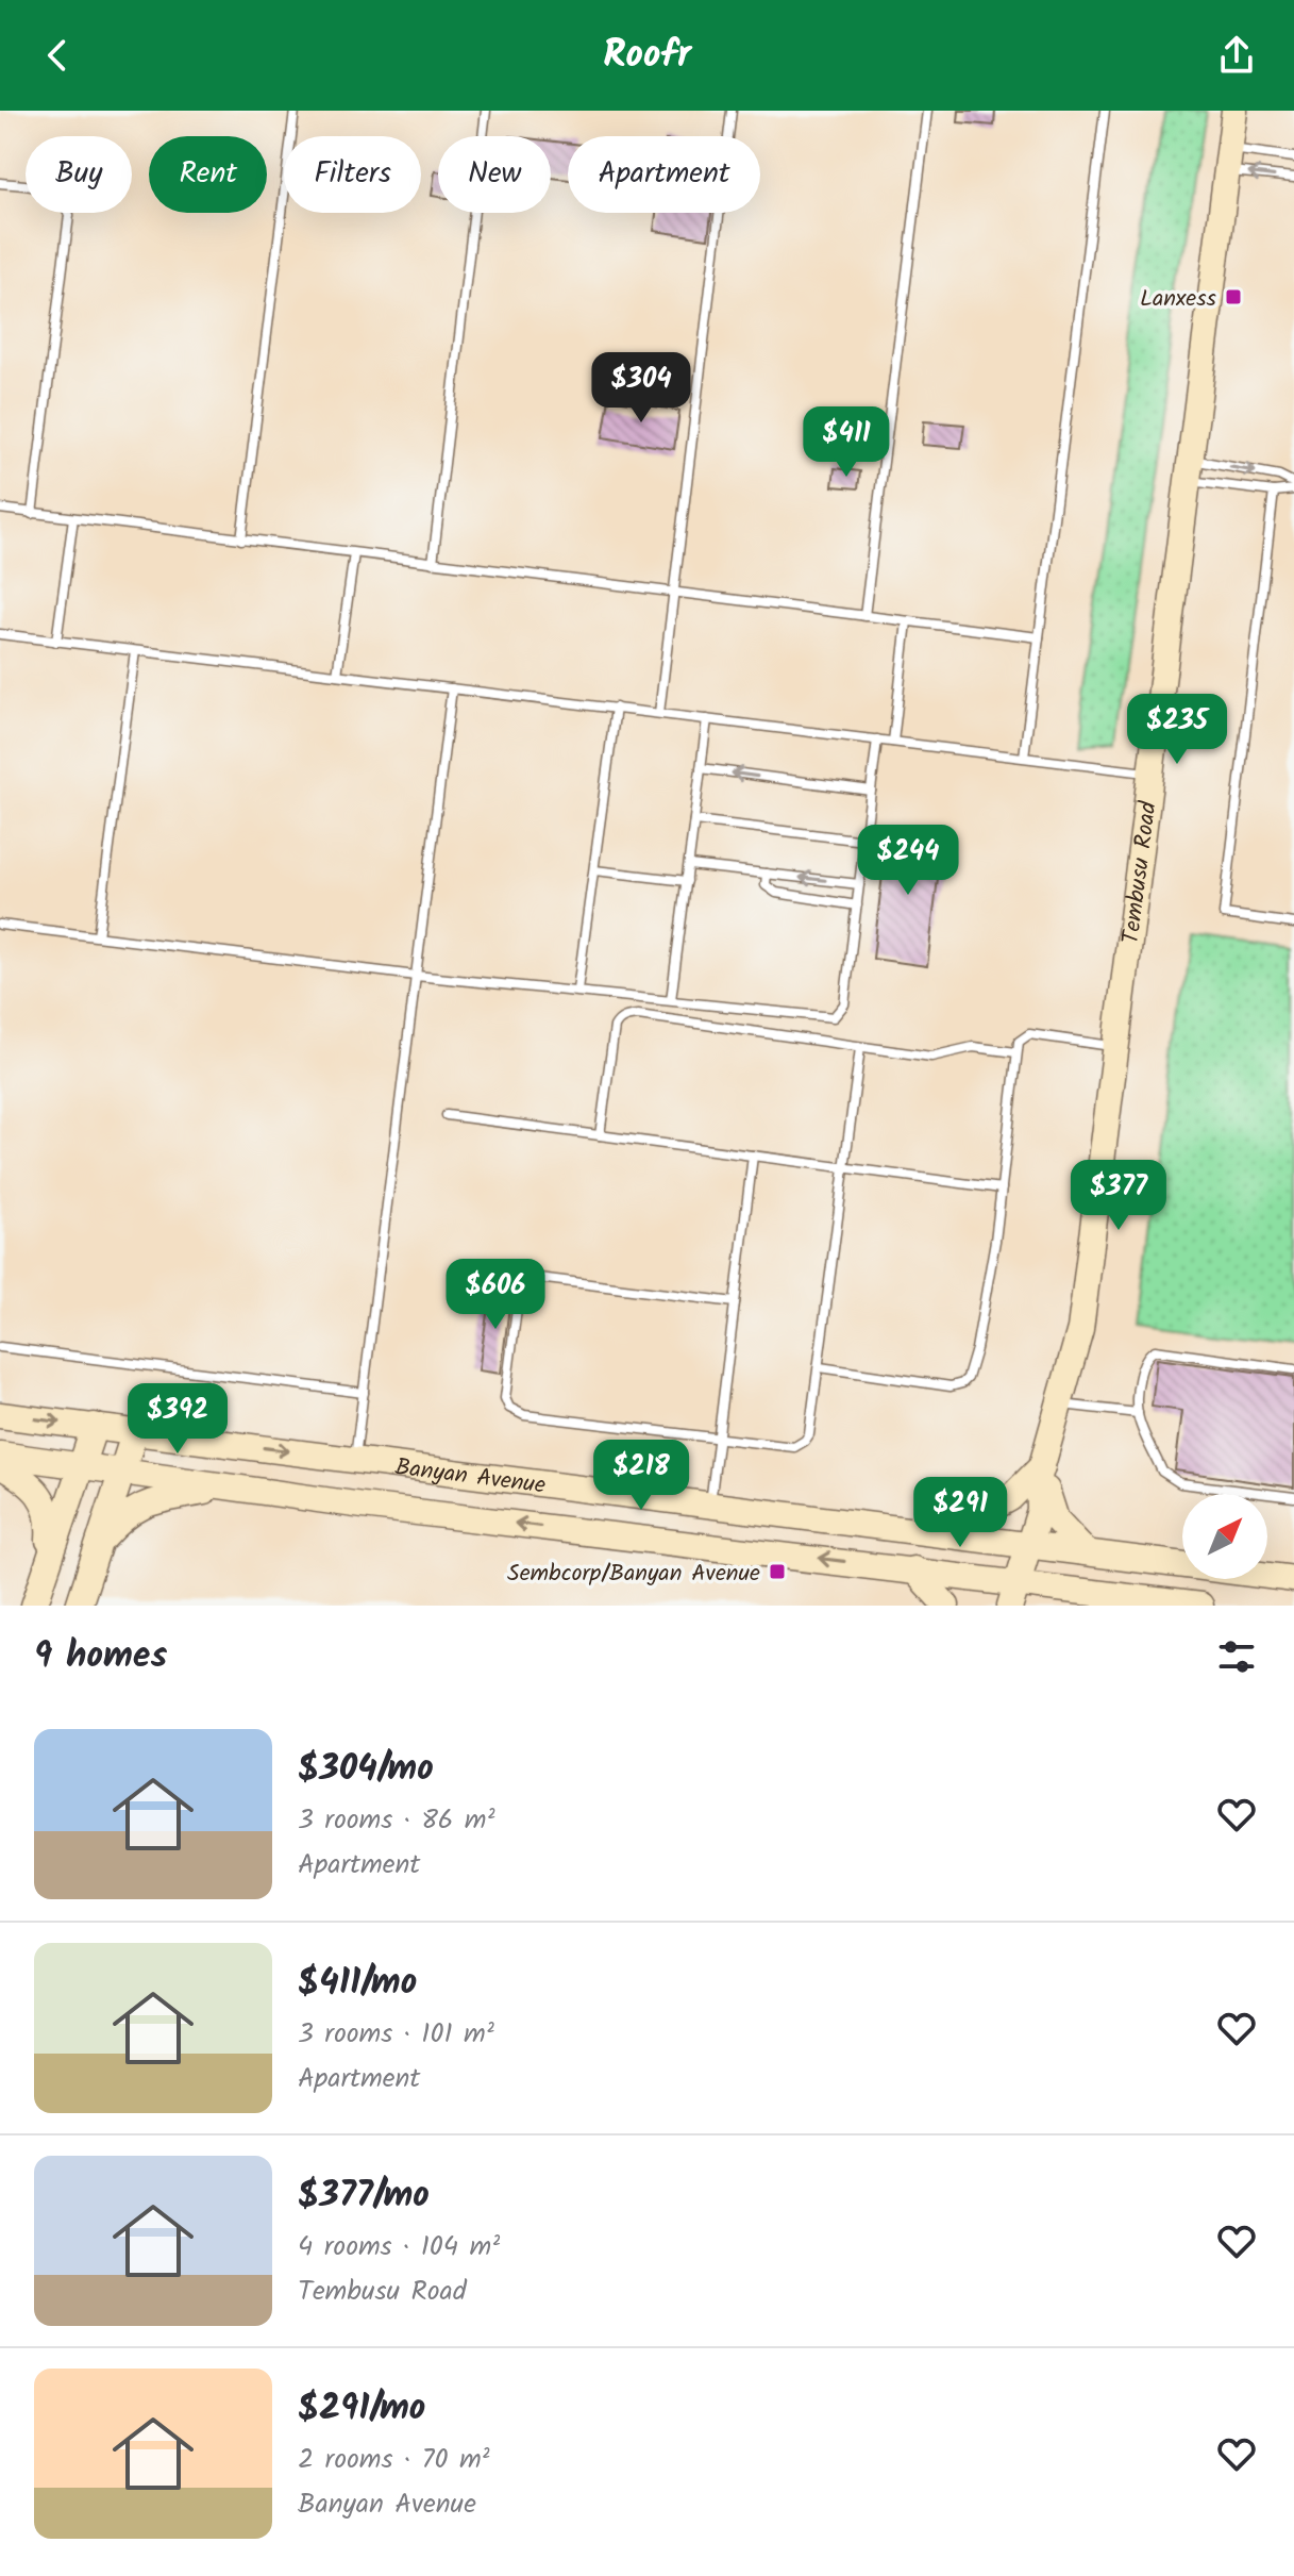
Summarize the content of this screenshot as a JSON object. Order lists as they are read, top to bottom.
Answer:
{
  "streets": {
    "street": ["Tembusu Road", "Banyan Avenue"]
  },
  "crossings": [
    ["Tembusu Road", "Banyan Avenue"]
  ],
  "places": {
    "transit": ["Lanxess", "Sembcorp/Banyan Avenue"]
  },
  "north": "top right",
  "page": {
    "header": "Roofr",
    "chip": [
      "Buy",
      "Rent",
      "Filters",
      "New",
      "Apartment"
    ],
    "price": [
      "$304",
      "$411",
      "$235",
      "$244",
      "$377",
      "$606",
      "$392",
      "$218",
      "$291"
    ],
    "heading": "9 homes",
    "list": [
      {
        "name": "$304/mo",
        "note": "3 rooms · 86 m² · Apartment"
      },
      {
        "name": "$411/mo",
        "note": "3 rooms · 101 m² · Apartment"
      },
      {
        "name": "$377/mo",
        "note": "4 rooms · 104 m² · Tembusu Road"
      },
      {
        "name": "$291/mo",
        "note": "2 rooms · 70 m² · Banyan Avenue"
      }
    ]
  }
}
